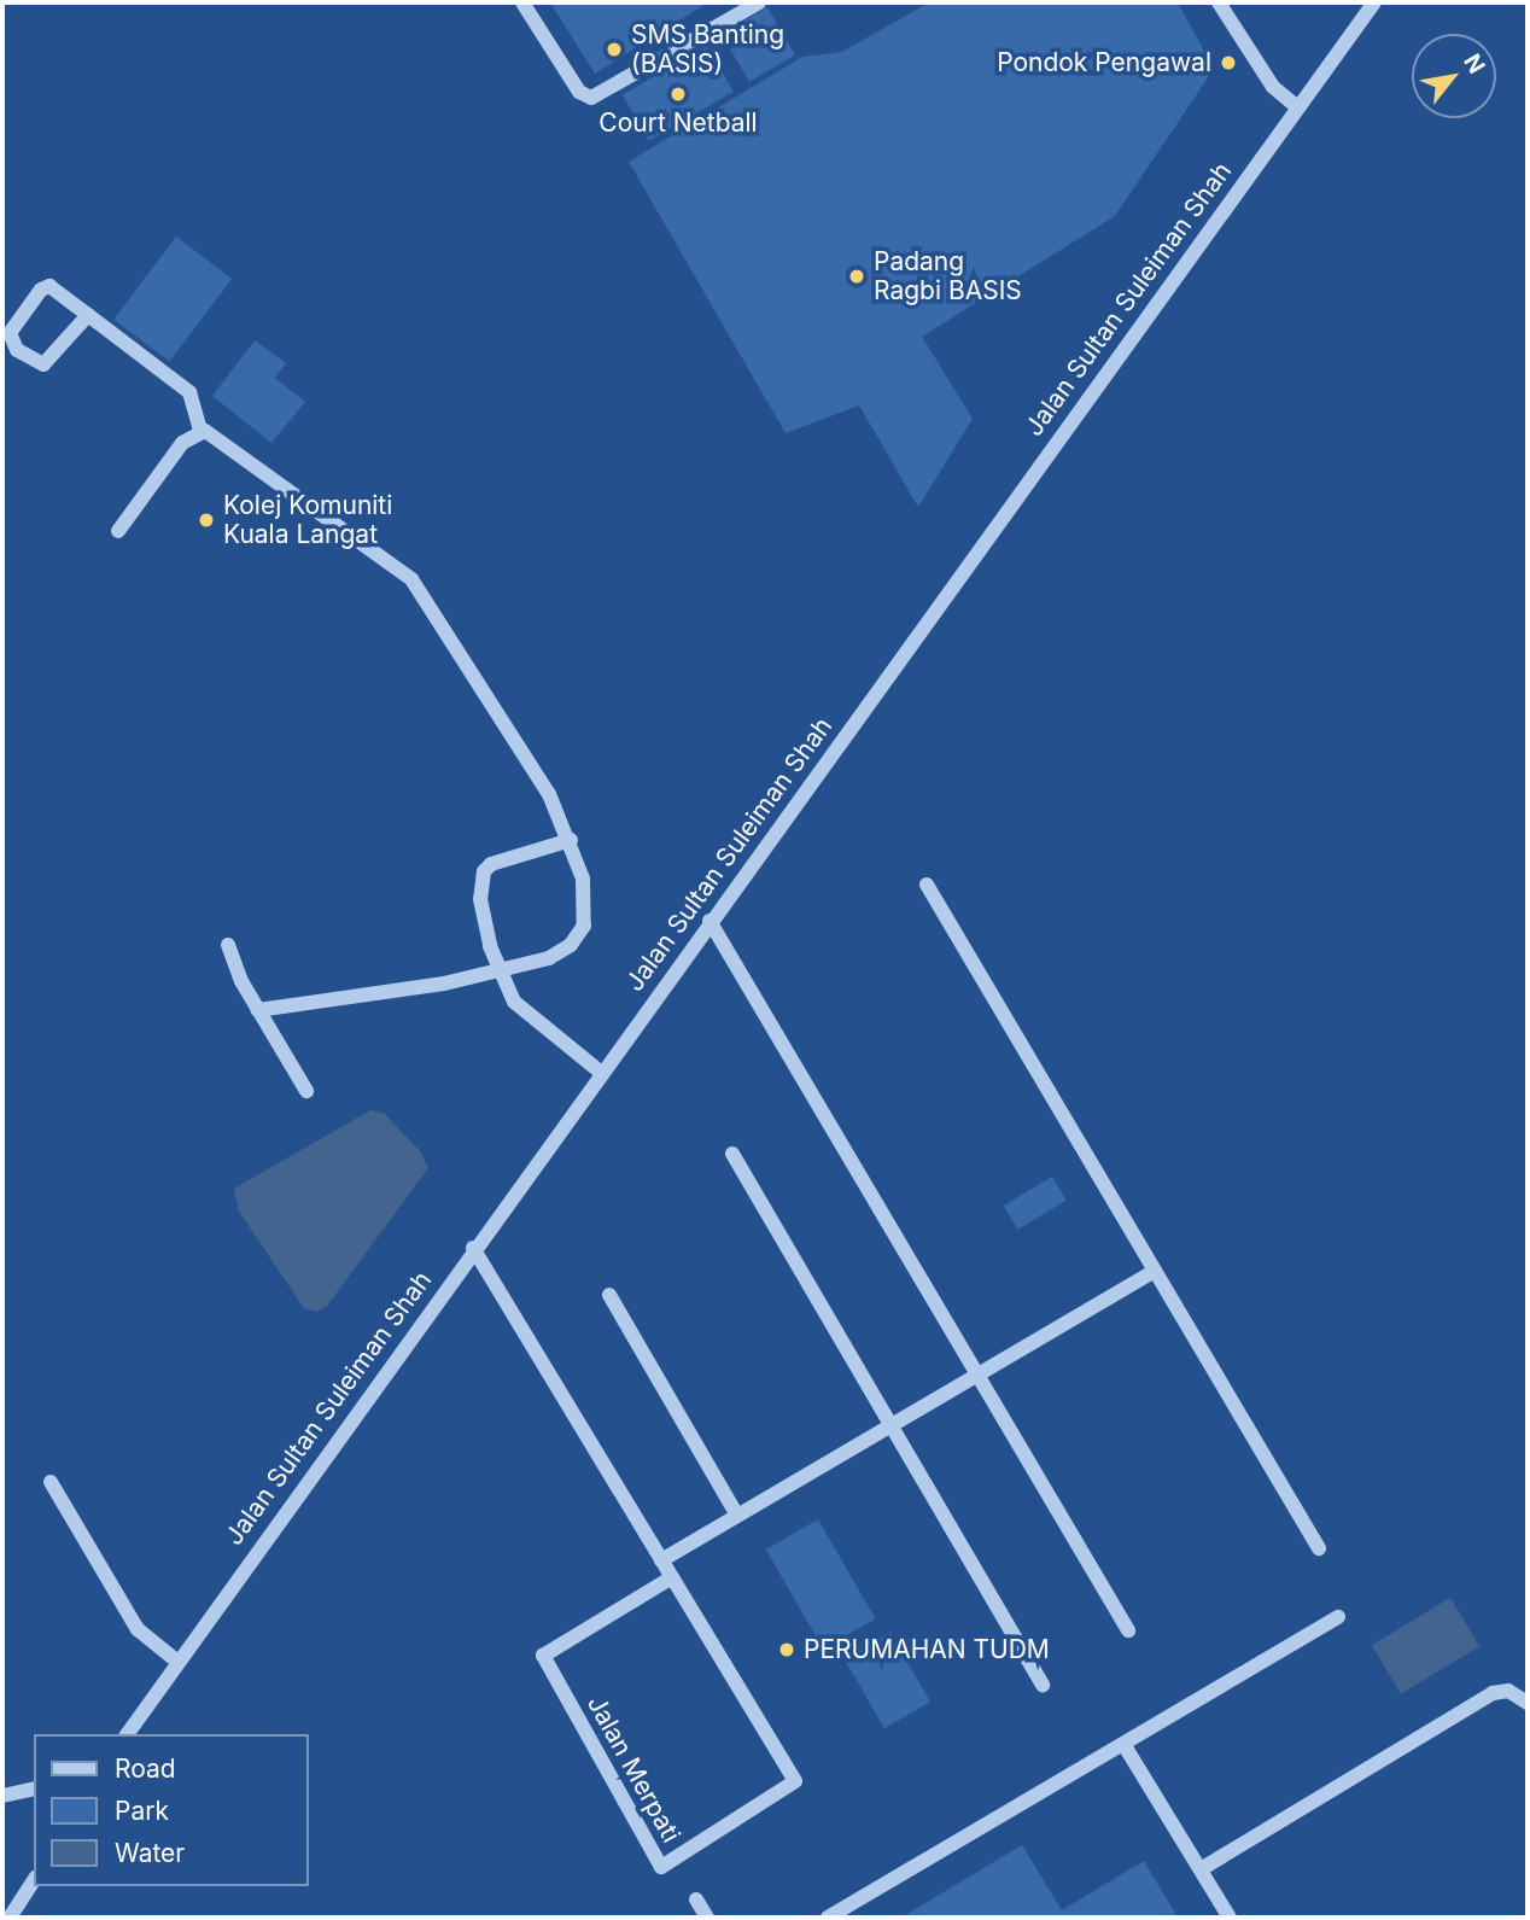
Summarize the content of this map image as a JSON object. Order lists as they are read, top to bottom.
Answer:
{
  "streets": {
    "street": ["Jalan Sultan Suleiman Shah", "Jalan Merpati"]
  },
  "crossings": [
    ["Jalan Sultan Suleiman Shah", "Jalan Merpati"]
  ],
  "places": [
    "SMS Banting (BASIS)",
    "Pondok Pengawal",
    "Court Netball",
    "Padang Ragbi BASIS",
    "Kolej Komuniti Kuala Langat",
    "PERUMAHAN TUDM"
  ],
  "legend": ["Road", "Park", "Water"],
  "north": "top right"
}
